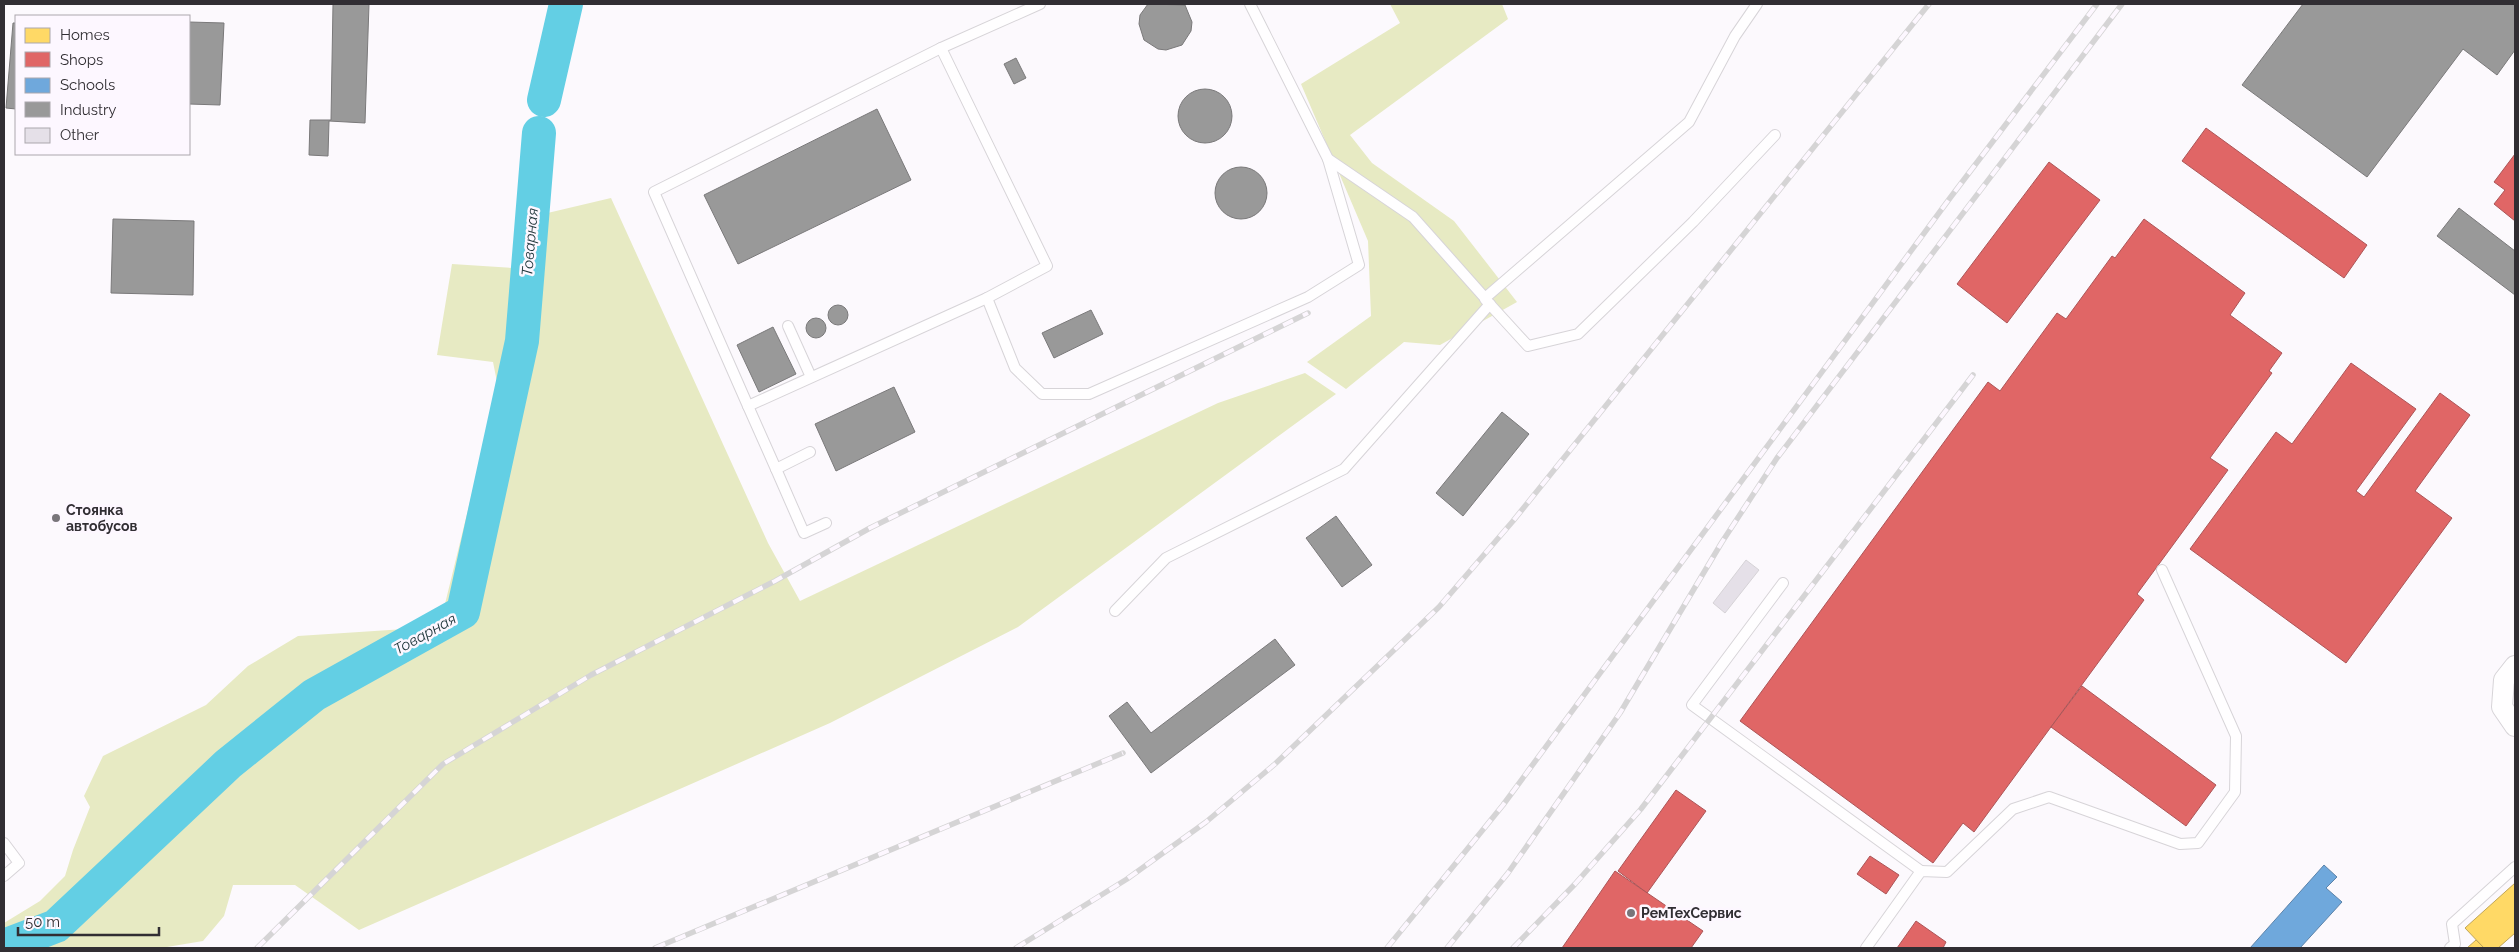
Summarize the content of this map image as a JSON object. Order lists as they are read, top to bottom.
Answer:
{
  "water": ["Товарная"],
  "places": ["Стоянка автобусов", "РемТехСервис"],
  "legend": [
    "Homes",
    "Shops",
    "Schools",
    "Industry",
    "Other"
  ],
  "scale_bar": "50 m"
}
